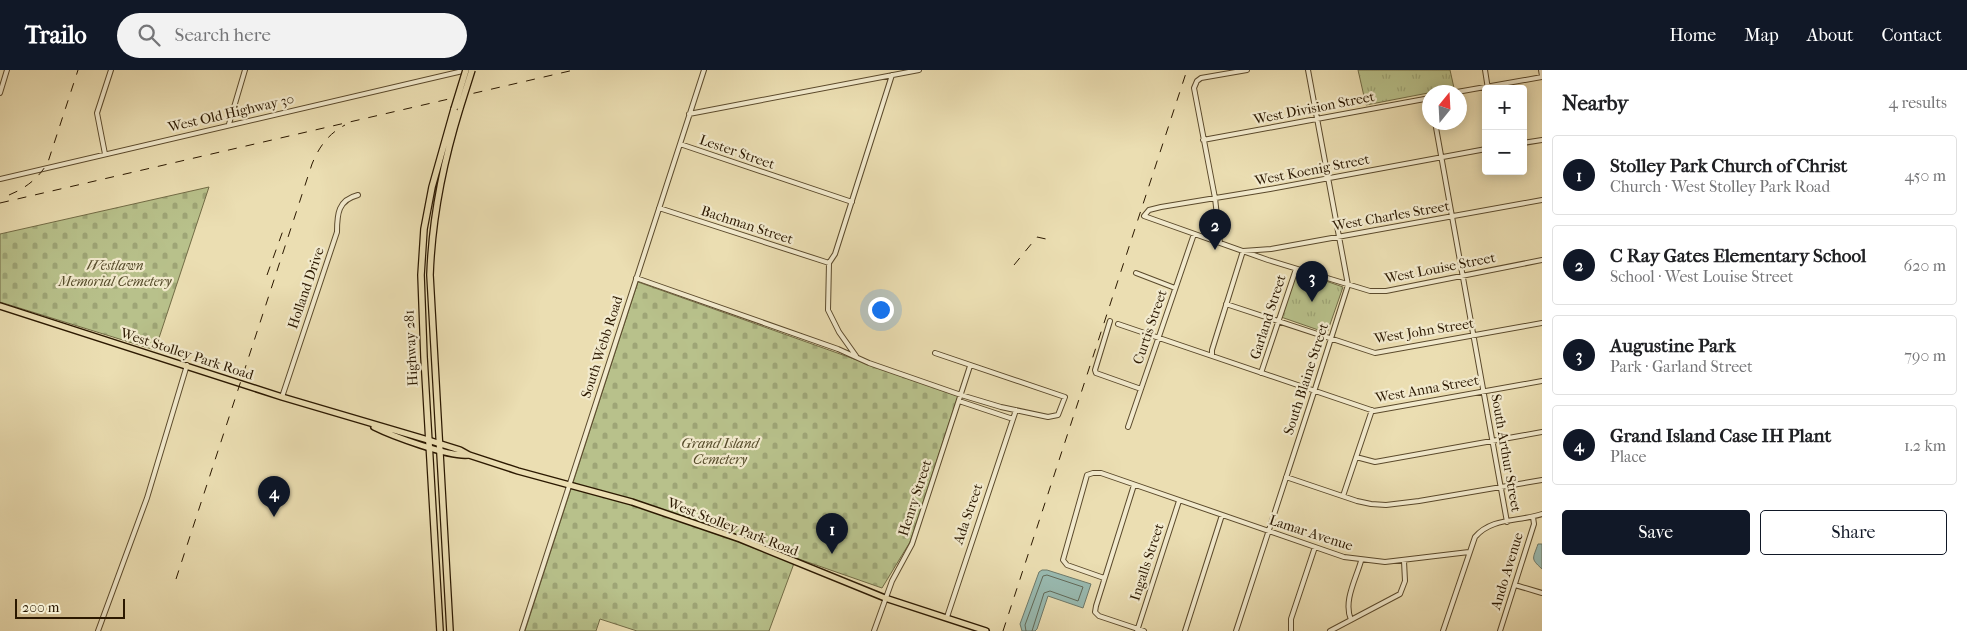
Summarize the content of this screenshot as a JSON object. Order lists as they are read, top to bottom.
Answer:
{
  "streets": {
    "highway": ["Highway 281"],
    "main road": ["West Stolley Park Road"],
    "street": [
      "West Division Street",
      "West Old Highway 30",
      "Lester Street",
      "West Koenig Street",
      "West Charles Street",
      "Bachman Street",
      "West Louise Street",
      "Holland Drive",
      "Garland Street",
      "Curtis Street",
      "West John Street",
      "South Webb Road",
      "South Blaine Street",
      "West Anna Street",
      "South Arthur Street",
      "Henry Street",
      "Ada Street",
      "Lamar Avenue",
      "Ingalls Street",
      "Ando Avenue"
    ]
  },
  "crossings": [
    ["West Division Street", "South Blaine Street"],
    ["West Old Highway 30", "Highway 281"],
    ["Lester Street", "South Webb Road"],
    ["West Koenig Street", "West Louise Street"],
    ["West Koenig Street", "South Blaine Street"],
    ["West Koenig Street", "South Arthur Street"],
    ["West Charles Street", "West Louise Street"],
    ["West Charles Street", "South Blaine Street"],
    ["West Charles Street", "South Arthur Street"],
    ["Bachman Street", "South Webb Road"],
    ["West Louise Street", "Garland Street"],
    ["West Louise Street", "Curtis Street"],
    ["West Louise Street", "South Blaine Street"],
    ["West Louise Street", "South Arthur Street"],
    ["Holland Drive", "West Stolley Park Road"],
    ["Garland Street", "West John Street"],
    ["Garland Street", "West Anna Street"],
    ["Curtis Street", "West Anna Street"],
    ["West John Street", "South Blaine Street"],
    ["West John Street", "South Arthur Street"],
    ["South Webb Road", "West Stolley Park Road"],
    ["Highway 281", "West Stolley Park Road"],
    ["West Stolley Park Road", "Henry Street"],
    ["West Stolley Park Road", "Ada Street"],
    ["South Blaine Street", "West Anna Street"],
    ["South Blaine Street", "Lamar Avenue"],
    ["West Anna Street", "South Arthur Street"],
    ["Lamar Avenue", "Ingalls Street"]
  ],
  "parks": ["Westlawn Memorial Cemetery", "Grand Island Cemetery"],
  "scale_bar": "200 m",
  "north": "top",
  "page": {
    "header": "Trailo",
    "search": "Search here",
    "nav": [
      "Home",
      "Map",
      "About",
      "Contact"
    ],
    "heading": ["Nearby", "4 results"],
    "map_buttons": ["+", "−"],
    "list": [
      {
        "mark": "1",
        "name": "Stolley Park Church of Christ",
        "note": "Church · West Stolley Park Road",
        "value": "450 m"
      },
      {
        "mark": "2",
        "name": "C Ray Gates Elementary School",
        "note": "School · West Louise Street",
        "value": "620 m"
      },
      {
        "mark": "3",
        "name": "Augustine Park",
        "note": "Park · Garland Street",
        "value": "790 m"
      },
      {
        "mark": "4",
        "name": "Grand Island Case IH Plant",
        "note": "Place",
        "value": "1.2 km"
      }
    ],
    "pins": [
      "2",
      "3",
      "4",
      "1"
    ],
    "buttons": ["Save", "Share"],
    "scale": "200 m"
  }
}
